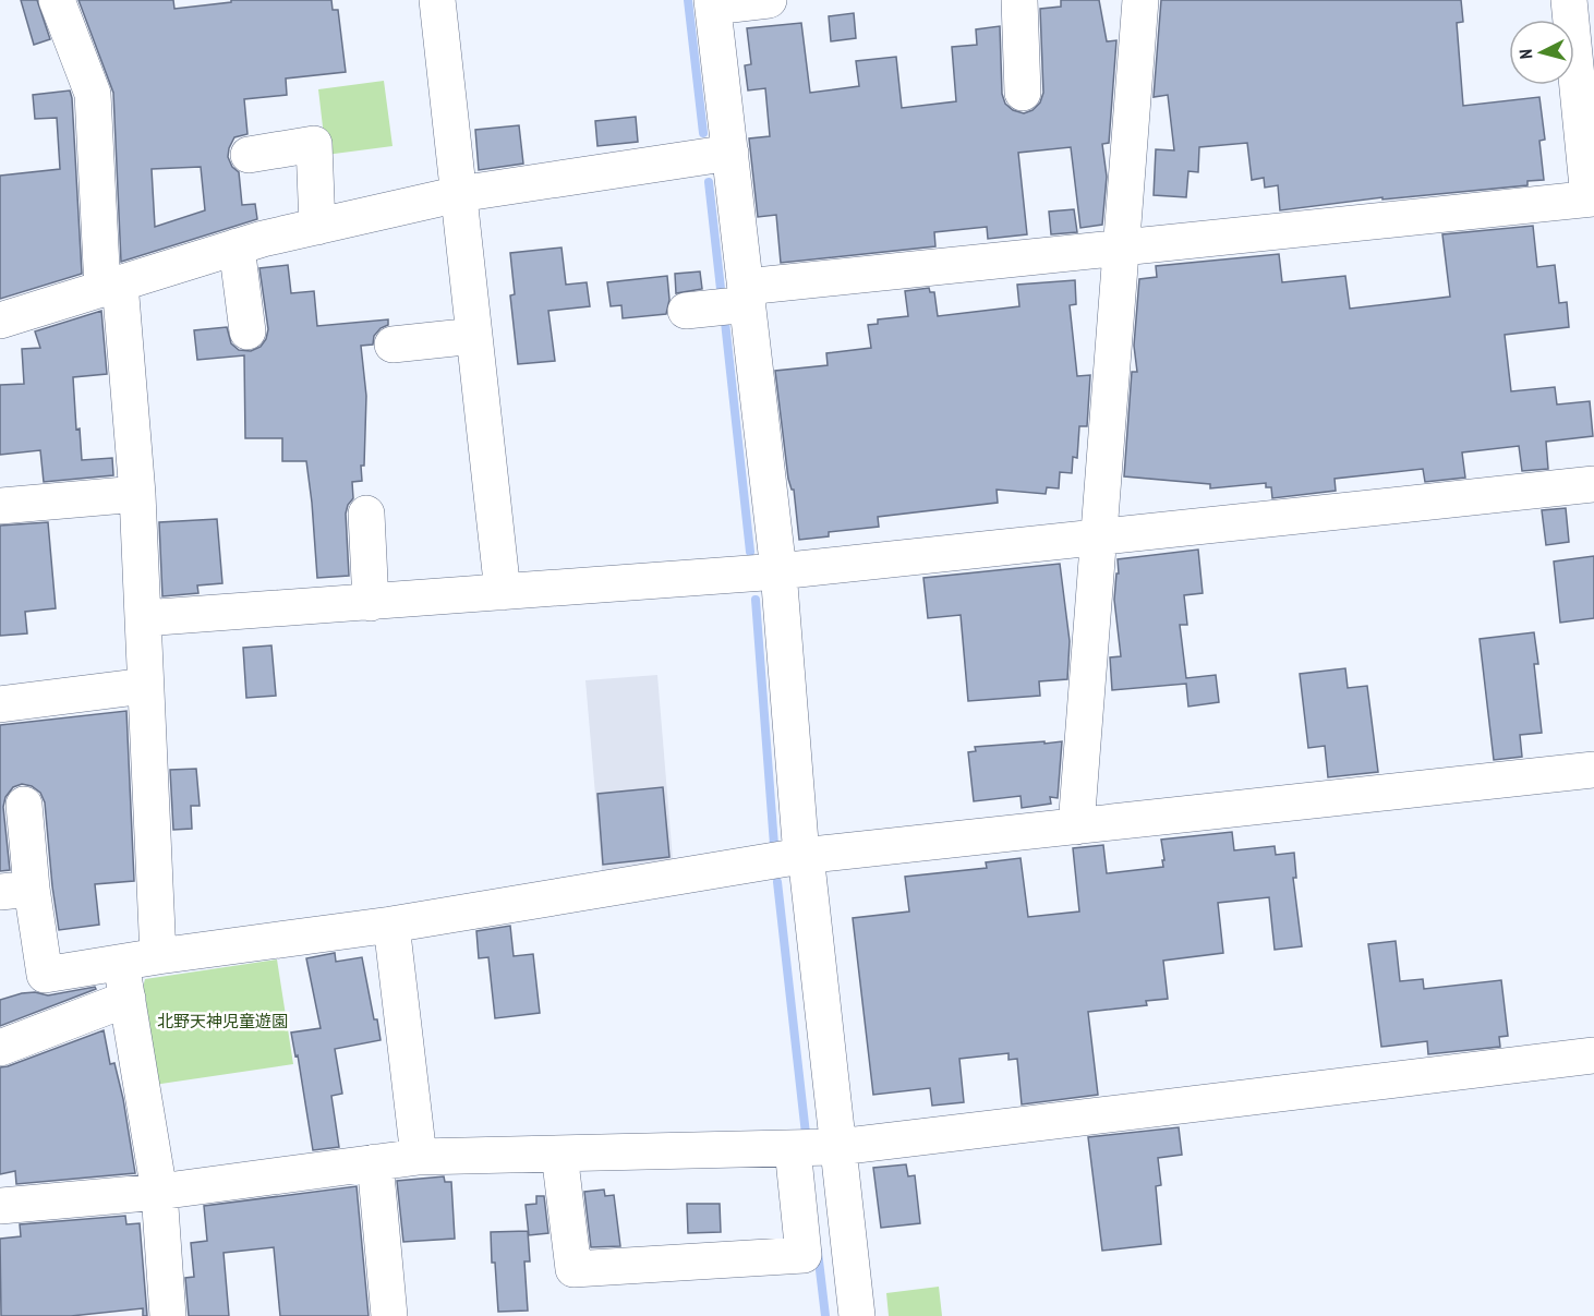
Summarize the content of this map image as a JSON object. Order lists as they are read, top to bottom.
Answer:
{
  "parks": ["北野天神児童遊園"],
  "north": "left"
}
